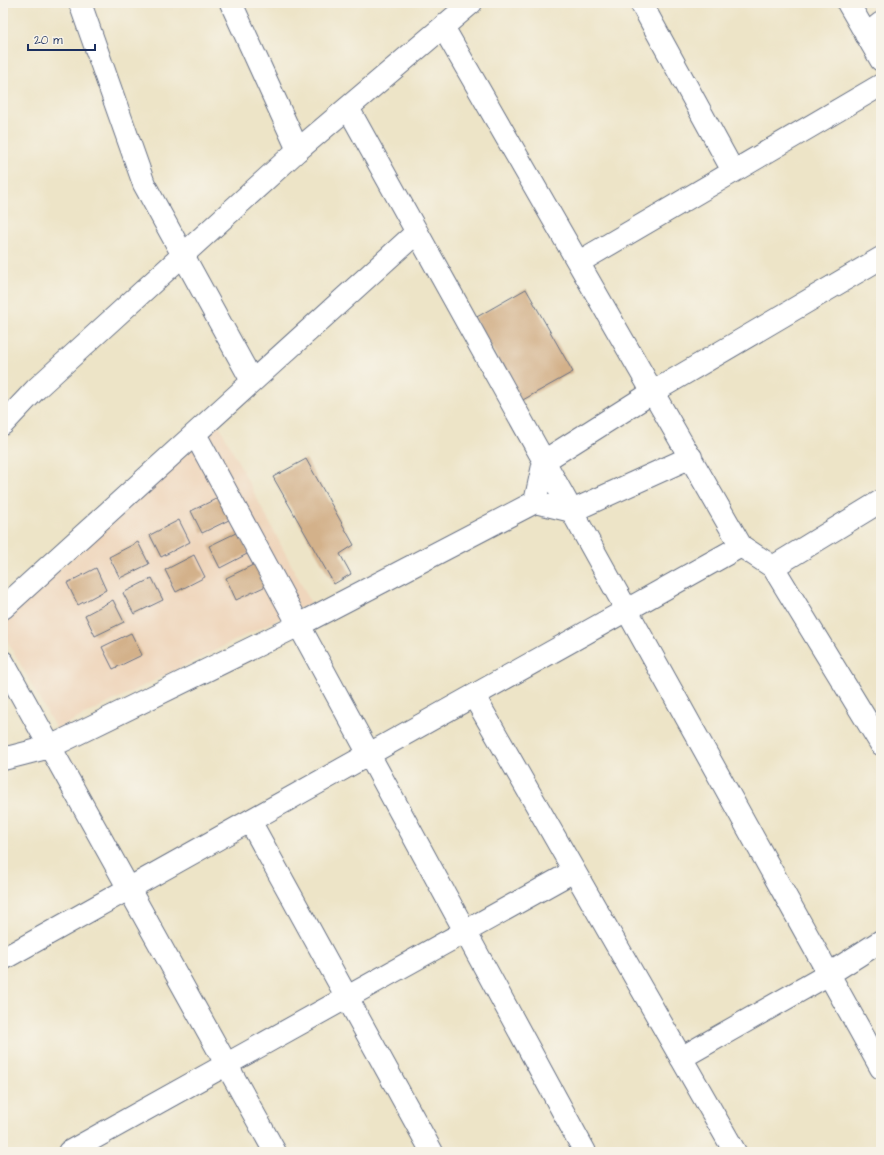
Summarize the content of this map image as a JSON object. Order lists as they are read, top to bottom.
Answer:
{
  "scale_bar": "20 m"
}
